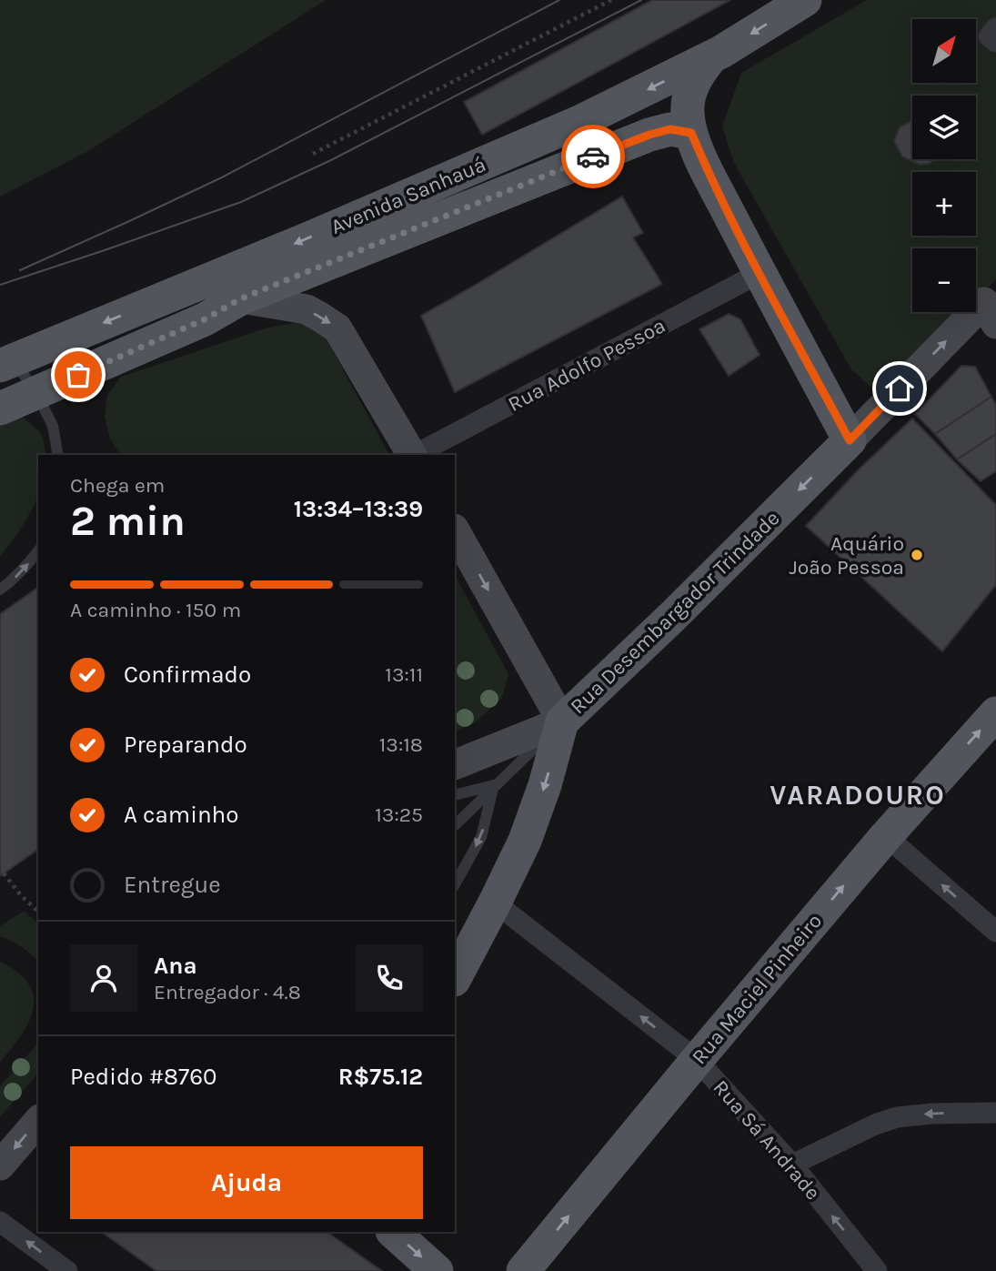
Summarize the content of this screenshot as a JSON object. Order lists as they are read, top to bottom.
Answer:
{
  "streets": {
    "main road": ["Avenida Sanhauá", "Rua Desembargador Trindade", "Rua Maciel Pinheiro"],
    "street": ["Rua Adolfo Pessoa", "Rua Sá Andrade"]
  },
  "crossings": [
    ["Rua Desembargador Trindade", "Rua Sá Andrade"],
    ["Rua Maciel Pinheiro", "Rua Sá Andrade"]
  ],
  "one_way": ["Rua Maciel Pinheiro", "Rua Sá Andrade"],
  "districts": ["VARADOURO"],
  "places": ["Aquário João Pessoa"],
  "north": "top right",
  "page": {
    "map_buttons": ["+", "−"],
    "heading": ["2 min", "Chega em", "13:34–13:39"],
    "panel": [
      "Ana",
      "Entregador · 4.8",
      "Pedido #8760",
      "R$75.12"
    ],
    "bar": "A caminho · 150 m",
    "list": [
      ["Confirmado", "13:11"],
      ["Preparando", "13:18"],
      ["A caminho", "13:25"],
      "Entregue"
    ],
    "buttons": "Ajuda"
  }
}
